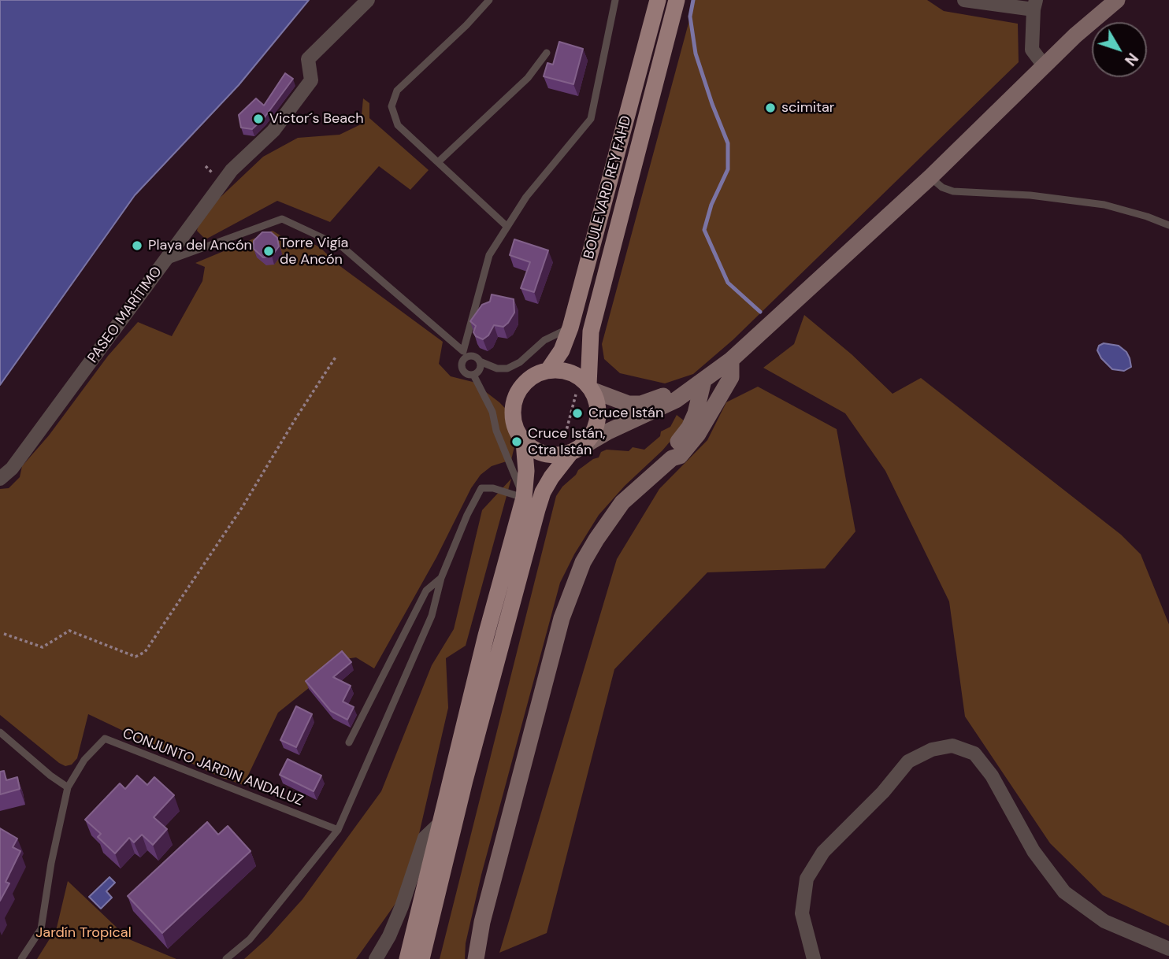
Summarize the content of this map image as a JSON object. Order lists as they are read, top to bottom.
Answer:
{
  "streets": {
    "main road": ["BOULEVARD REY FAHD"],
    "street": ["PASEO MARÍTIMO"],
    "lane": ["CONJUNTO JARDIN ANDALUZ"]
  },
  "parks": ["Jardín Tropical"],
  "places": [
    "scimitar",
    "Victor´s Beach",
    "Playa del Ancón",
    "Torre Vigía de Ancón",
    "Cruce Istán",
    "Cruce Istán, Ctra Istán"
  ],
  "north": "bottom right"
}
